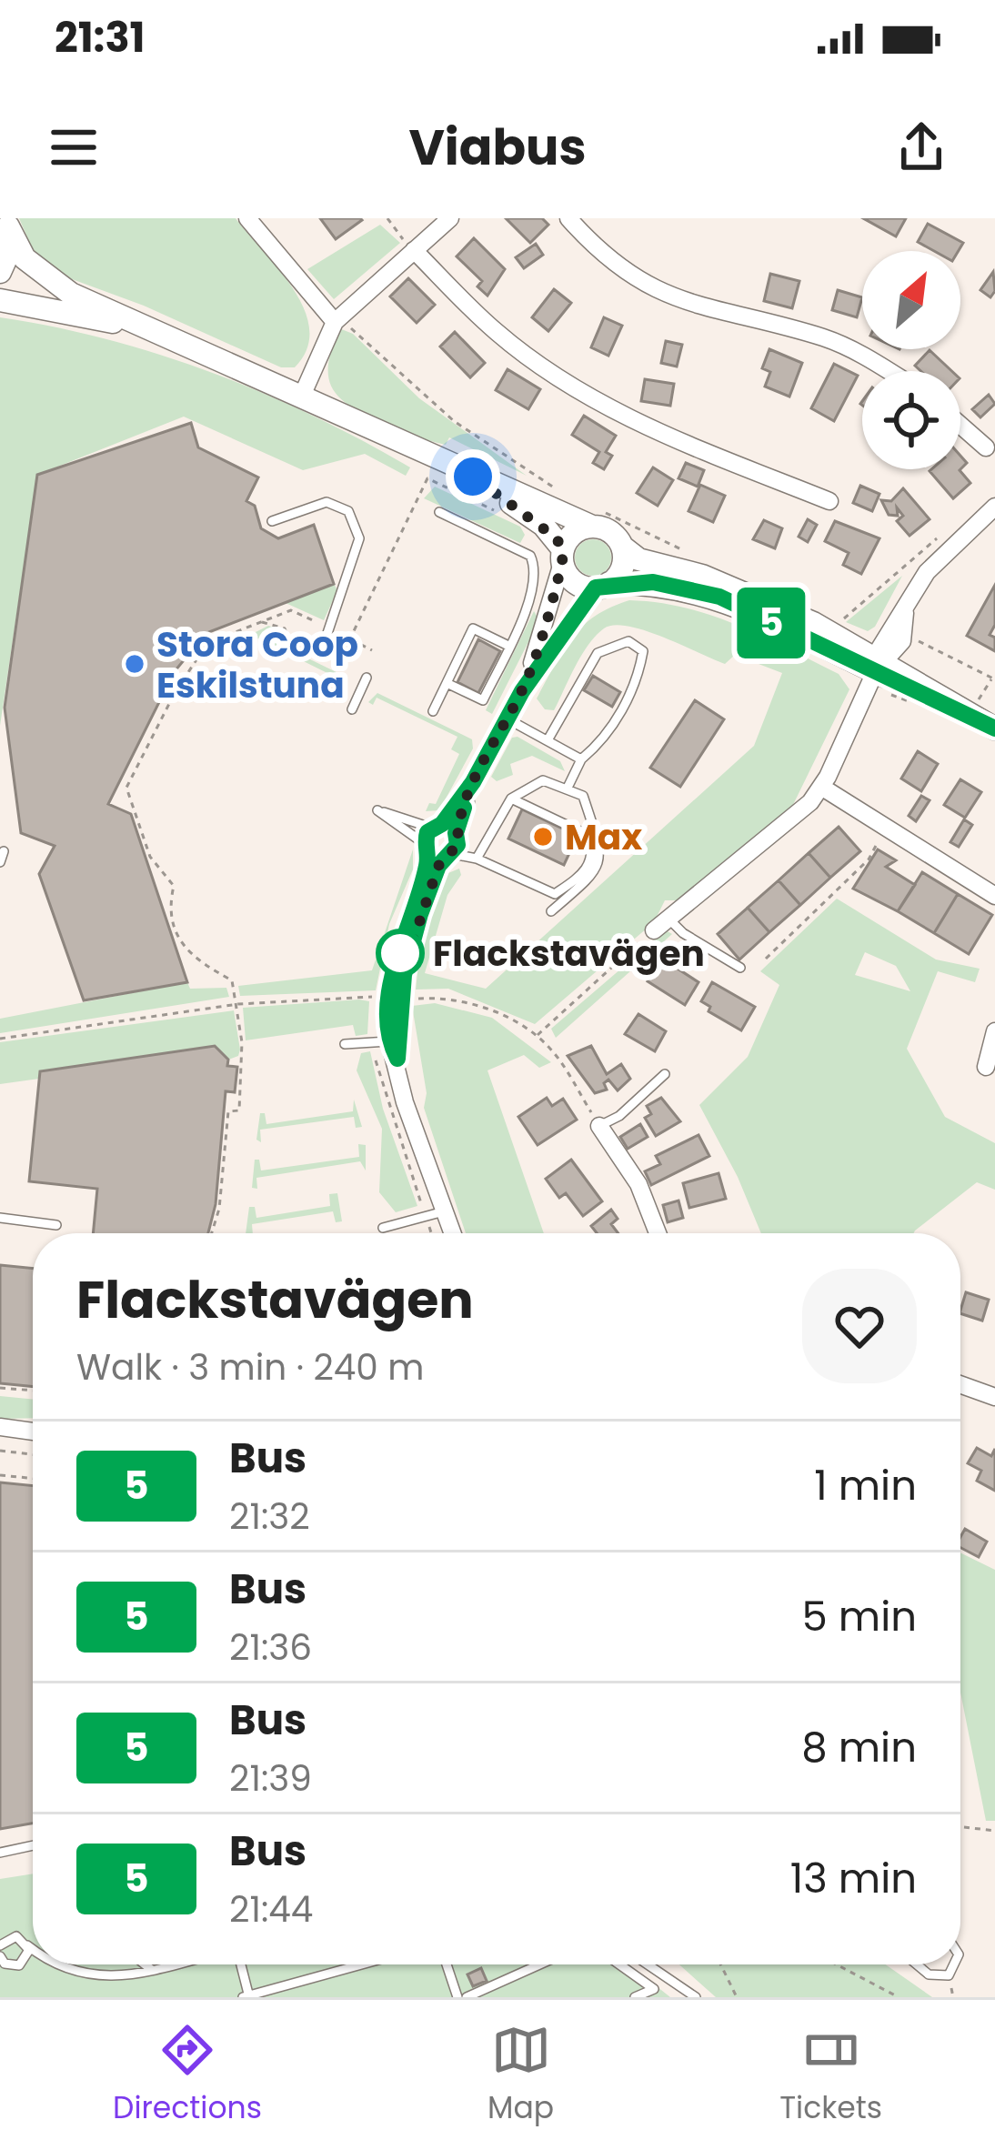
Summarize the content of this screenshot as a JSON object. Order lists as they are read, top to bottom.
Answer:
{
  "places": ["Stora Coop Eskilstuna", "Max", "Flackstavägen"],
  "lines": ["bus line 5"],
  "north": "top right",
  "page": {
    "status": "21:31",
    "header": "Viabus",
    "on_map": "5",
    "heading": ["Flackstavägen", "Walk · 3 min · 240 m"],
    "list": [
      {
        "mark": "5",
        "name": "Bus",
        "note": "21:32",
        "value": "1 min"
      },
      {
        "mark": "5",
        "name": "Bus",
        "note": "21:36",
        "value": "5 min"
      },
      {
        "mark": "5",
        "name": "Bus",
        "note": "21:39",
        "value": "8 min"
      },
      {
        "mark": "5",
        "name": "Bus",
        "note": "21:44",
        "value": "13 min"
      }
    ],
    "tabs": ["Directions", "Map", "Tickets"]
  }
}
